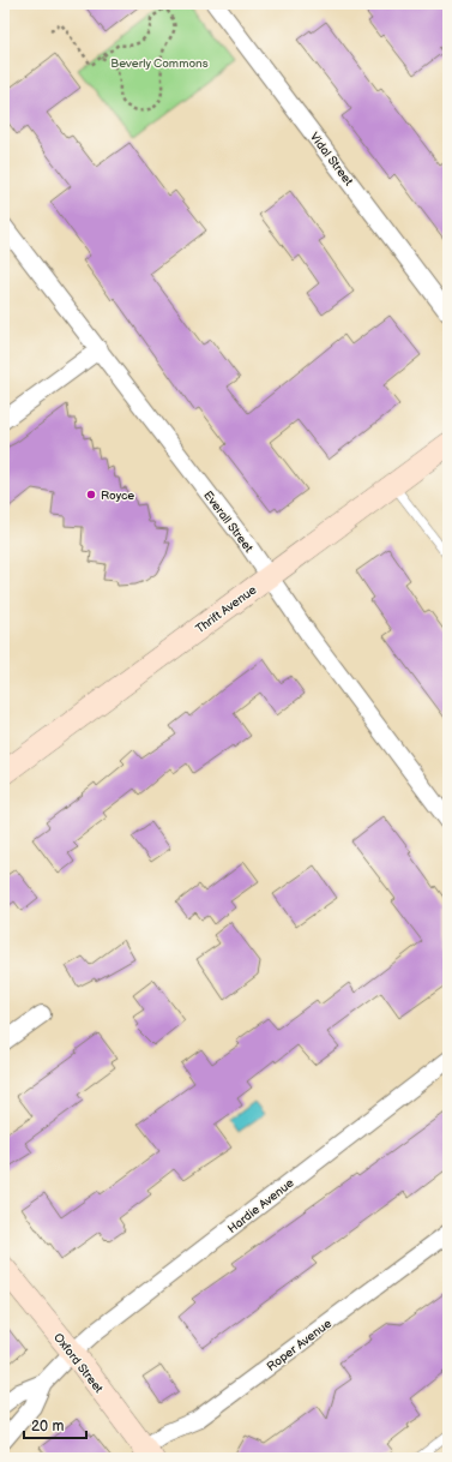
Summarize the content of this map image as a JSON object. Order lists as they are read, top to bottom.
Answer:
{
  "streets": {
    "street": [
      "Vidal Street",
      "Everall Street",
      "Thrift Avenue",
      "Hardie Avenue",
      "Roper Avenue",
      "Oxford Street"
    ]
  },
  "crossings": [
    ["Everall Street", "Thrift Avenue"],
    ["Hardie Avenue", "Oxford Street"],
    ["Roper Avenue", "Oxford Street"]
  ],
  "parks": ["Beverly Commons"],
  "places": ["Royce"],
  "scale_bar": "20 m"
}
